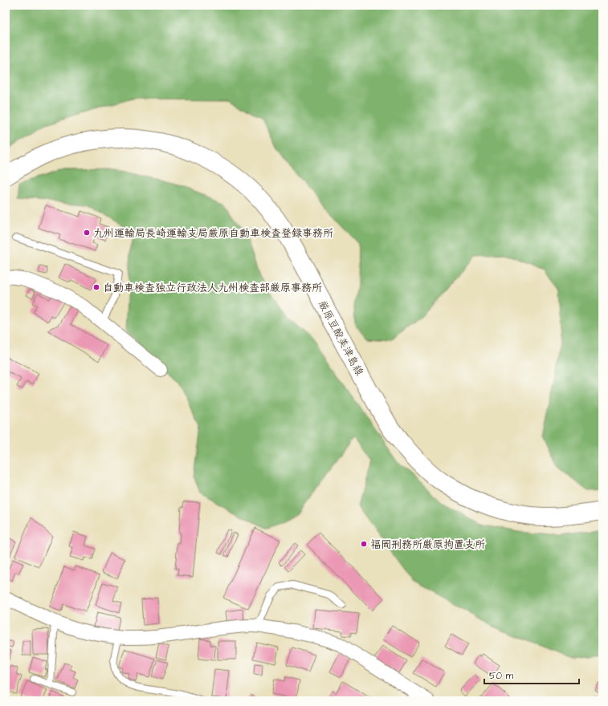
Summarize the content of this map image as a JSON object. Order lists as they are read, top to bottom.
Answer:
{
  "streets": {
    "main road": ["厳原豆酘美津島線"]
  },
  "places": ["九州運輸局長崎運輸支局厳原自動車検査登録事務所", "自動車検査独立行政法人九州検査部厳原事務所", "福岡刑務所厳原拘置支所"],
  "scale_bar": "50 m"
}
